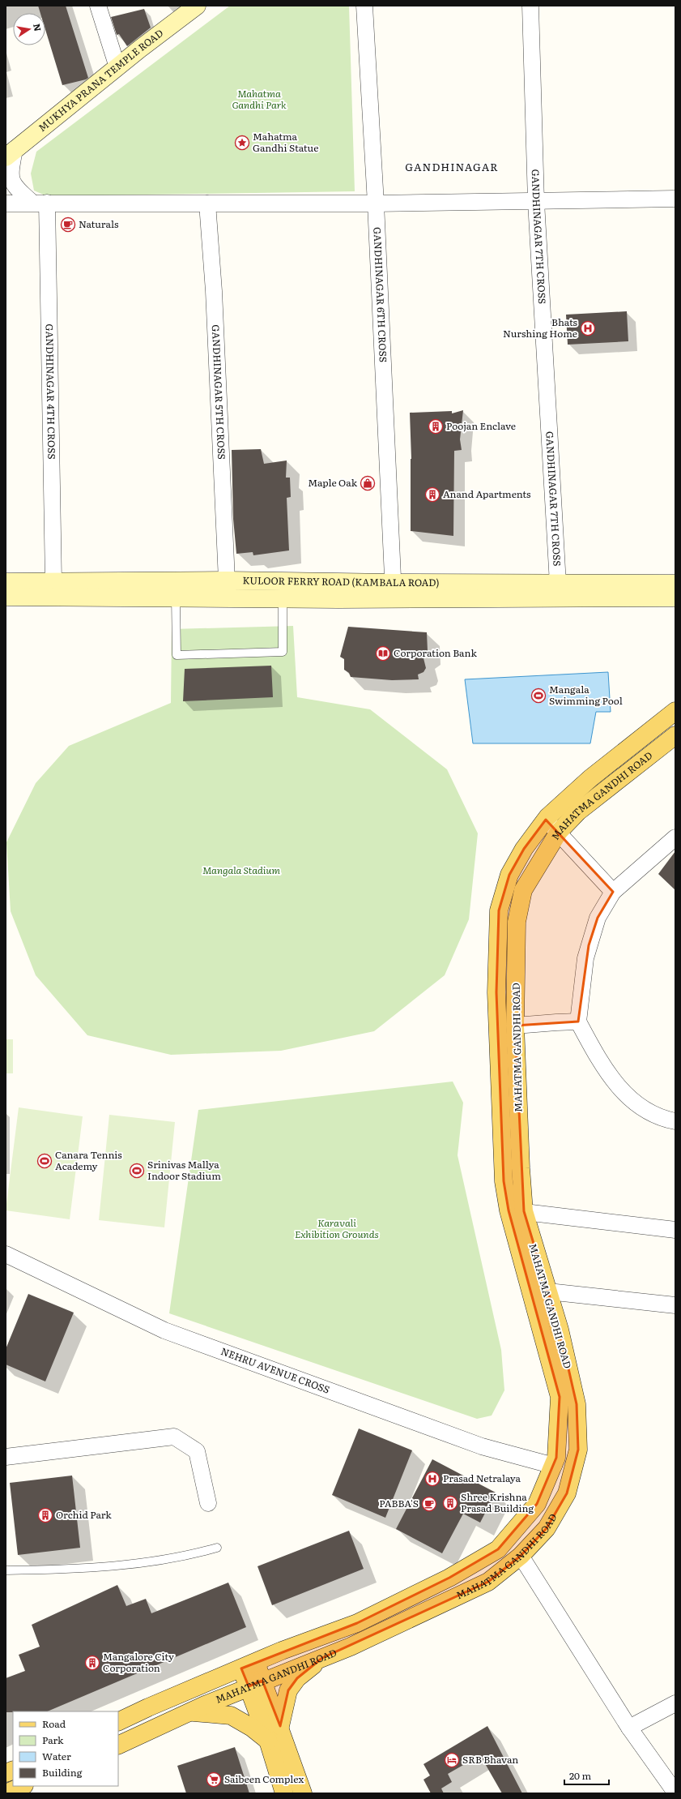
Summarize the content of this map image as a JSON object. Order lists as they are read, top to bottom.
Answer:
{
  "streets": {
    "main road": ["MUKHYA PRANA TEMPLE ROAD", "KULOOR FERRY ROAD (KAMBALA ROAD)", "MAHATMA GANDHI ROAD"],
    "street": [
      "GANDHINAGAR 7TH CROSS",
      "GANDHINAGAR 6TH CROSS",
      "GANDHINAGAR 4TH CROSS",
      "GANDHINAGAR 5TH CROSS",
      "NEHRU AVENUE CROSS"
    ]
  },
  "crossings": [
    ["GANDHINAGAR 7TH CROSS", "KULOOR FERRY ROAD (KAMBALA ROAD)"],
    ["GANDHINAGAR 6TH CROSS", "KULOOR FERRY ROAD (KAMBALA ROAD)"],
    ["GANDHINAGAR 4TH CROSS", "KULOOR FERRY ROAD (KAMBALA ROAD)"],
    ["GANDHINAGAR 5TH CROSS", "KULOOR FERRY ROAD (KAMBALA ROAD)"],
    ["MAHATMA GANDHI ROAD", "NEHRU AVENUE CROSS"]
  ],
  "districts": ["GANDHINAGAR"],
  "parks": ["Mahatma Gandhi Park", "Mangala Stadium", "Karavali Exhibition Grounds"],
  "places": {
    "place": ["Mahatma Gandhi Statue"],
    "cafe": ["Naturals", "PABBA'S"],
    "hospital": ["Bhats Nurshing Home", "Prasad Netralaya"],
    "building": [
      "Poojan Enclave",
      "Anand Apartments",
      "Shree Krishna Prasad Building",
      "Orchid Park",
      "Mangalore City Corporation"
    ],
    "shop": ["Maple Oak"],
    "library": ["Corporation Bank"],
    "sports": ["Mangala Swimming Pool", "Canara Tennis Academy", "Srinivas Mallya Indoor Stadium"],
    "hotel": ["SRB Bhavan"],
    "supermarket": ["Saibeen Complex"]
  },
  "legend": [
    "Road",
    "Park",
    "Water",
    "Building"
  ],
  "scale_bar": "20 m",
  "north": "right"
}
